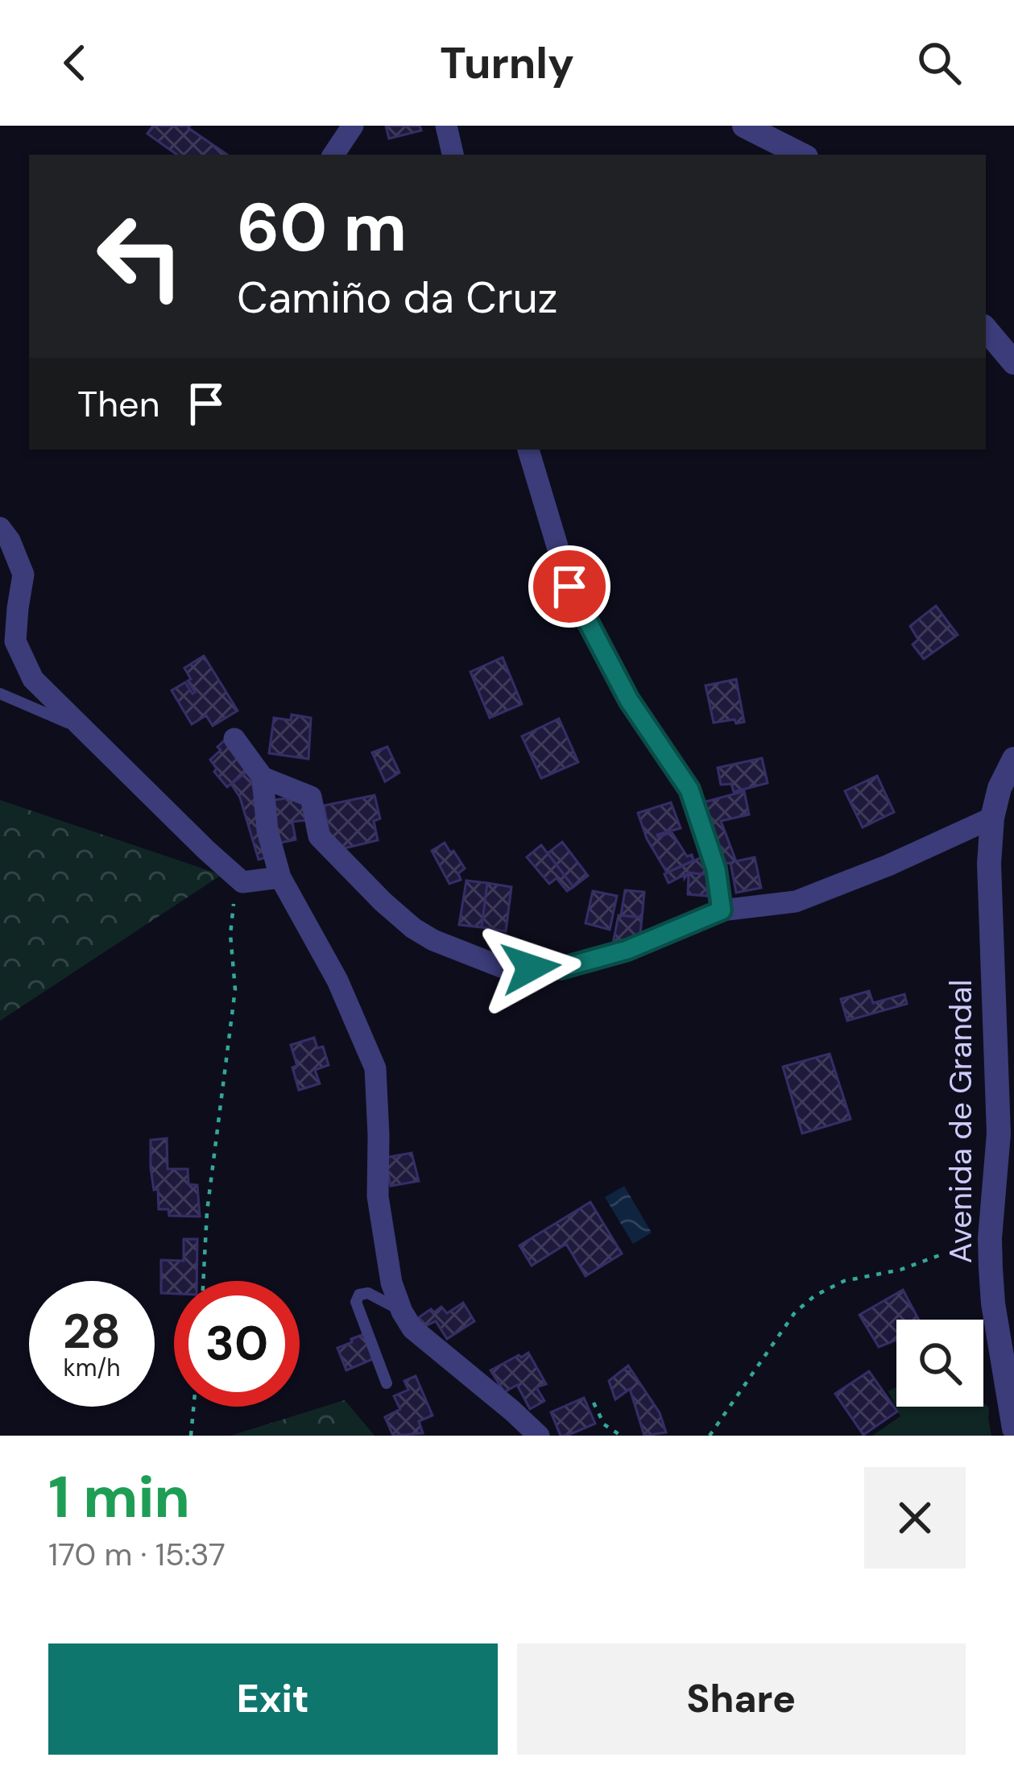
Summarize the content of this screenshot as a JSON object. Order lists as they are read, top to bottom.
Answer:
{
  "streets": {
    "street": ["Avenida de Grandal"]
  },
  "page": {
    "header": "Turnly",
    "turn": ["60 m", "Camiño da Cruz"],
    "then": "Then",
    "speed": "28 km/h",
    "limit": "30",
    "heading": ["1 min", "170 m · 15:37"],
    "buttons": ["Exit", "Share"]
  }
}
